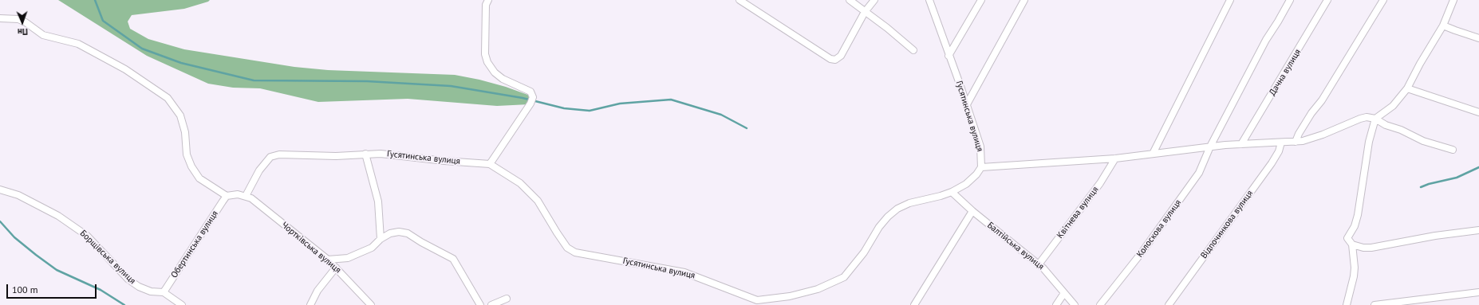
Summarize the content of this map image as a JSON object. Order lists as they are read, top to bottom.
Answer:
{
  "streets": {
    "street": [
      "Дачна вулиця",
      "Гусятинська вулиця",
      "Квітнева вулиця",
      "Відпочинкова вулиця",
      "Колоскова вулиця",
      "Обертинська вулиця",
      "Балтійська вулиця",
      "Чортківська вулиця",
      "Борщівська вулиця"
    ]
  },
  "crossings": [
    ["Гусятинська вулиця", "Балтійська вулиця"],
    ["Гусятинська вулиця", "Чортківська вулиця"],
    ["Квітнева вулиця", "Балтійська вулиця"],
    ["Обертинська вулиця", "Борщівська вулиця"]
  ],
  "scale_bar": "100 m",
  "north": "bottom"
}
